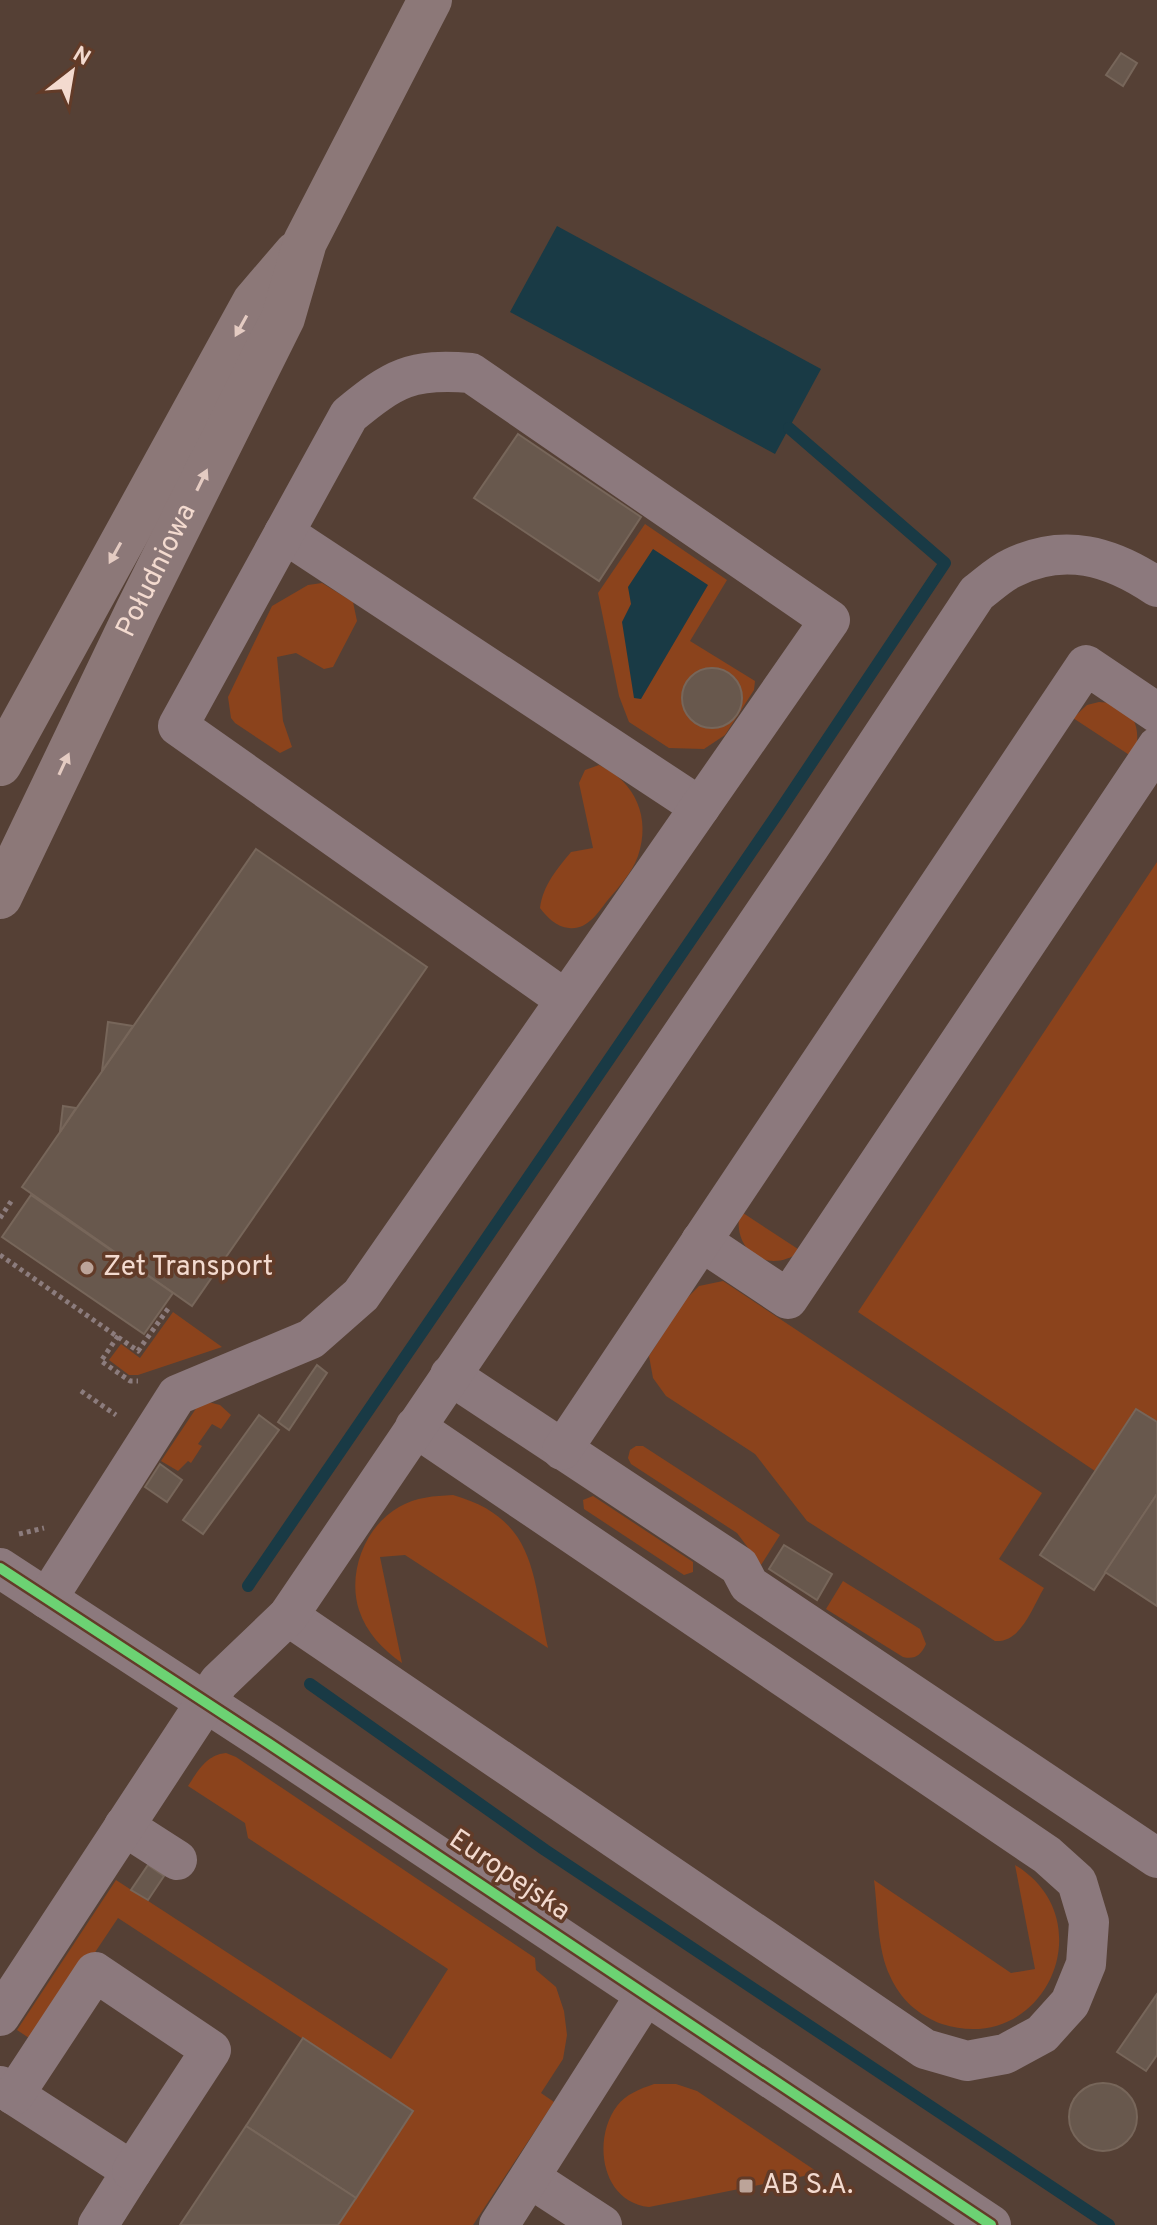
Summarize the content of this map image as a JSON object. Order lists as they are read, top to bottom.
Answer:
{
  "streets": {
    "main road": ["Południowa"],
    "street": ["Europejska"]
  },
  "places": {
    "other": ["Zet Transport"],
    "transit": ["AB S.A."]
  },
  "north": "top right"
}
